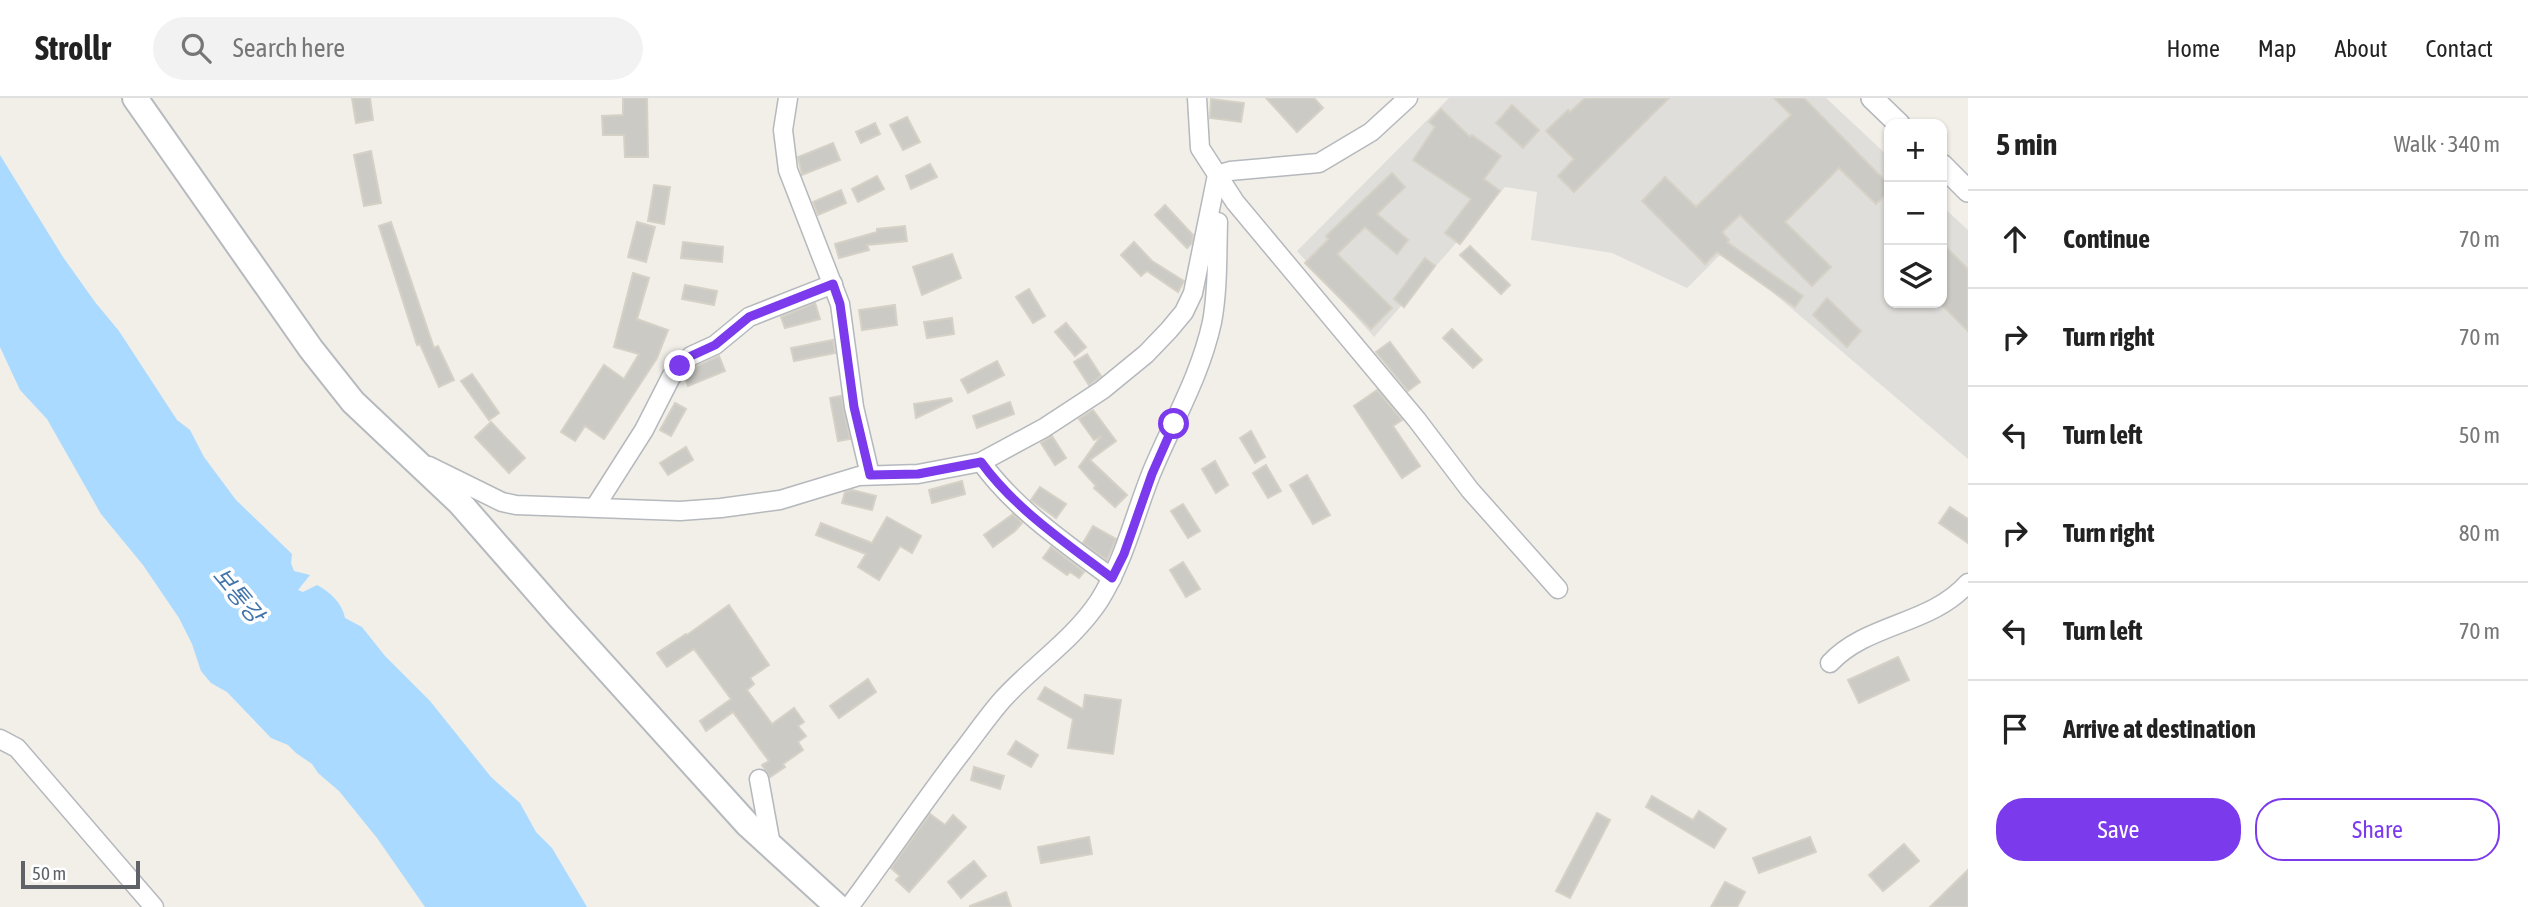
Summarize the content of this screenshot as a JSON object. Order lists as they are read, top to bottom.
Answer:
{
  "water": ["보통강"],
  "scale_bar": "50 m",
  "page": {
    "header": "Strollr",
    "search": "Search here",
    "nav": [
      "Home",
      "Map",
      "About",
      "Contact"
    ],
    "heading": ["5 min", "Walk · 340 m"],
    "map_buttons": ["+", "−"],
    "list": [
      ["Continue", "70 m"],
      ["Turn right", "70 m"],
      ["Turn left", "50 m"],
      ["Turn right", "80 m"],
      ["Turn left", "70 m"],
      "Arrive at destination"
    ],
    "buttons": ["Save", "Share"],
    "scale": "50 m"
  }
}
